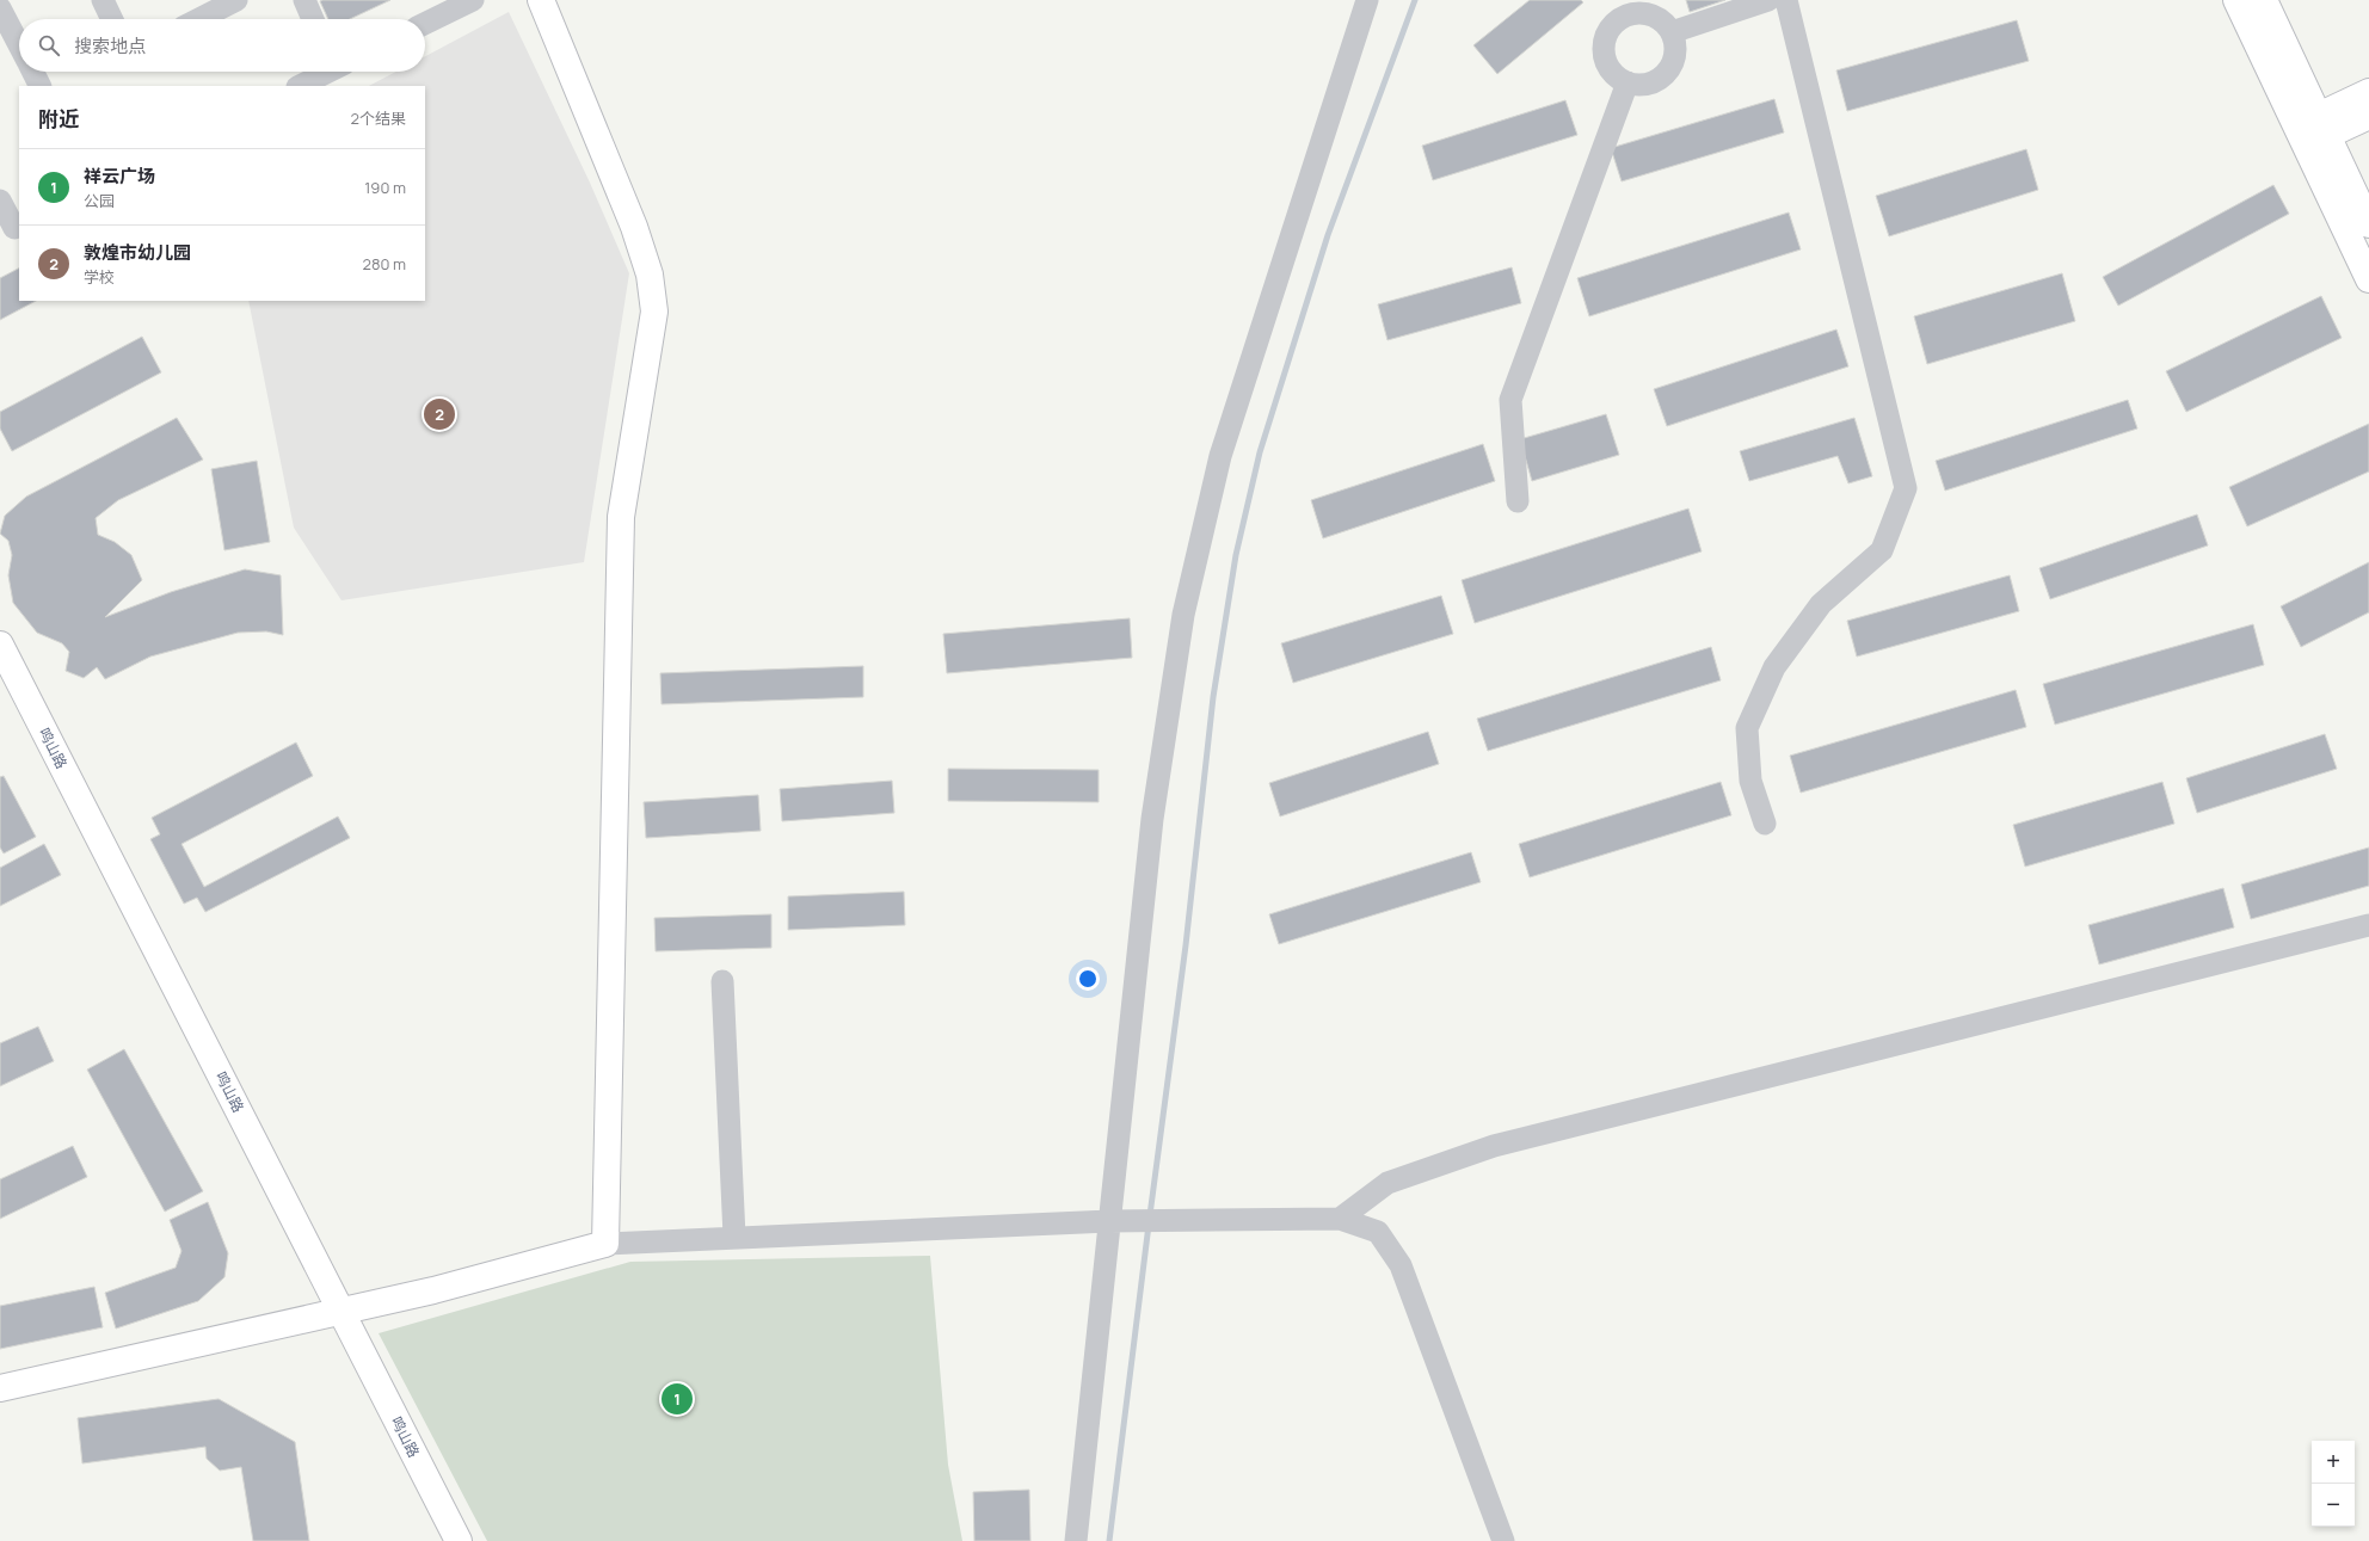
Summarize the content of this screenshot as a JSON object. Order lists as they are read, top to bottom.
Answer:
{
  "streets": {
    "main road": ["鸣山路"]
  },
  "page": {
    "search": "搜索地点",
    "heading": ["附近", "2个结果"],
    "list": [
      {
        "mark": "1",
        "name": "祥云广场",
        "note": "公园",
        "value": "190 m"
      },
      {
        "mark": "2",
        "name": "敦煌市幼儿园",
        "note": "学校",
        "value": "280 m"
      }
    ],
    "pins": ["2", "1"],
    "map_buttons": ["+", "−"]
  }
}
